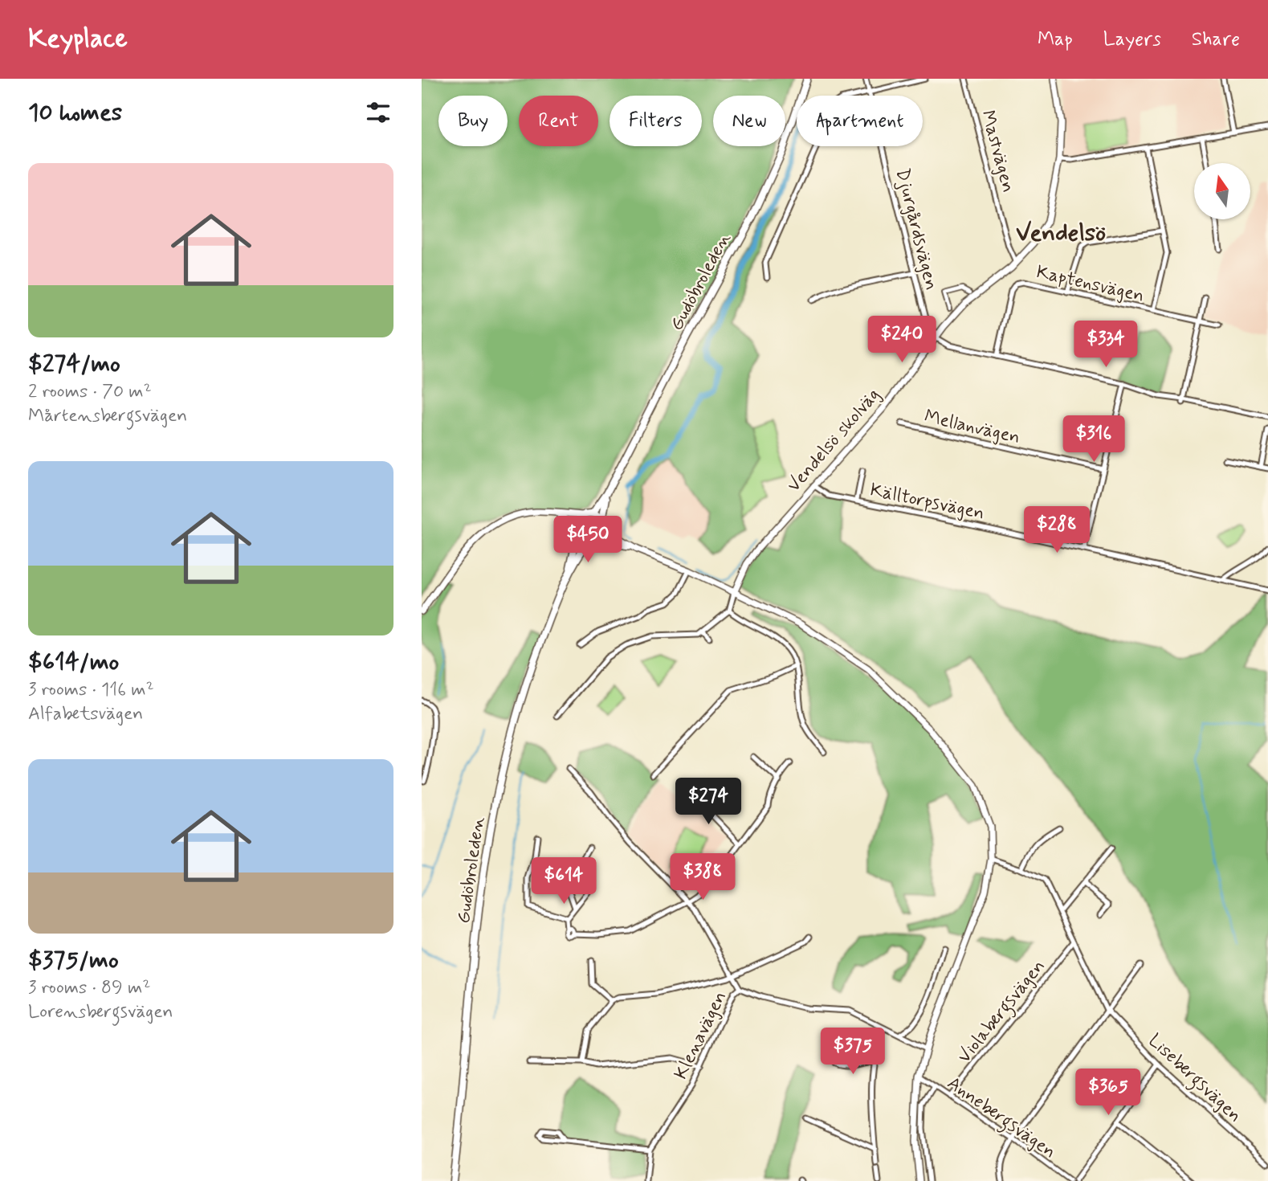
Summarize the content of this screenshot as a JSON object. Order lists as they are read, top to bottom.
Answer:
{
  "streets": {
    "main road": ["Gudöbroleden"],
    "street": [
      "Mastvägen",
      "Djurgårdsvägen",
      "Kaptensvägen",
      "Mellanvägen",
      "Vendelsö skolväg",
      "Källtorpsvägen",
      "Violabergsvägen",
      "Klenavägen",
      "Lisebergsvägen",
      "Annebergsvägen"
    ]
  },
  "crossings": [
    ["Mastvägen", "Vendelsö skolväg"],
    ["Djurgårdsvägen", "Vendelsö skolväg"],
    ["Vendelsö skolväg", "Källtorpsvägen"],
    ["Violabergsvägen", "Lisebergsvägen"],
    ["Violabergsvägen", "Annebergsvägen"]
  ],
  "districts": ["Vendelsö"],
  "north": "top",
  "page": {
    "header": "Keyplace",
    "nav": ["Map", "Layers", "Share"],
    "heading": "10 homes",
    "chip": [
      "Buy",
      "Rent",
      "Filters",
      "New",
      "Apartment"
    ],
    "list": [
      {
        "name": "$274/mo",
        "note": "2 rooms · 70 m² · Mårtensbergsvägen"
      },
      {
        "name": "$614/mo",
        "note": "3 rooms · 116 m² · Alfabetsvägen"
      },
      {
        "name": "$375/mo",
        "note": "3 rooms · 89 m² · Lorensbergsvägen"
      }
    ],
    "price": [
      "$240",
      "$334",
      "$316",
      "$288",
      "$450",
      "$274",
      "$388",
      "$614",
      "$375",
      "$365"
    ]
  }
}
